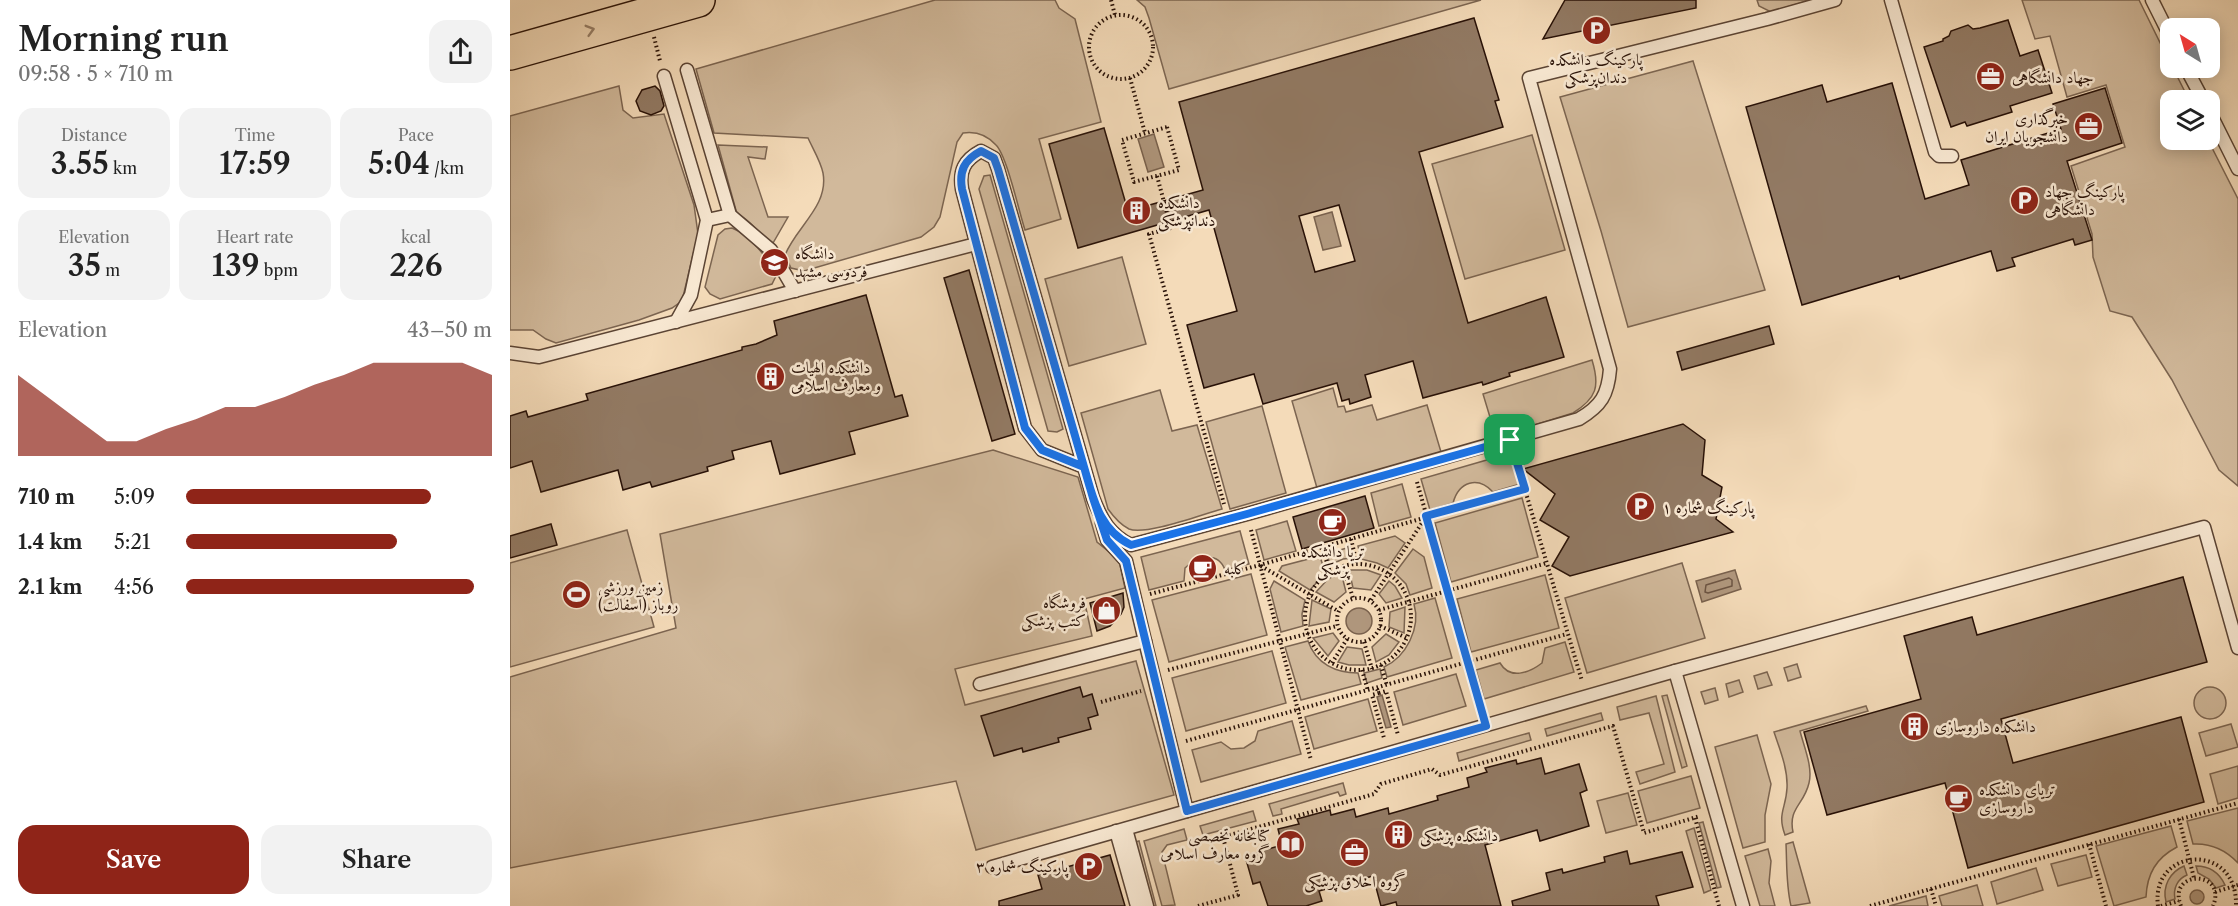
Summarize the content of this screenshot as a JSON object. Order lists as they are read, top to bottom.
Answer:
{
  "places": {
    "parking": [
      "پارکینگ دانشکده دندان‌پزشکی",
      "پارکینگ جهاد دانشگاهی",
      "پارکینگ شماره ۱",
      "پارکینگ شماره ۳"
    ],
    "office": ["جهاد دانشگاهی", "خبرگذاری دانشجویان ایران", "گروه اخلاق پزشکی"],
    "building": [
      "دانشکده دندانپزشکی",
      "دانشکده الهیات و معارف اسلامی",
      "دانشکده داروسازی",
      "دانشکده پزشکی"
    ],
    "school or university": ["دانشگاه فردوسی مشهد"],
    "cafe": ["تریا دانشکده پزشکی", "کلبه", "تریای دانشکده داروسازی"],
    "sports": ["زمین ورزشی روباز (آسفالت)"],
    "shop": ["فروشگاه کتب پزشکی"],
    "library": ["کتابخانه تخصصی گروه معارف اسلامی"]
  },
  "north": "top left",
  "page": {
    "heading": ["Morning run", "09:58 · 5 × 710 m"],
    "stats": [
      ["Distance", "3.55 km"],
      ["Time", "17:59"],
      ["Pace", "5:04 /km"],
      ["Elevation", "35 m"],
      ["Heart rate", "139 bpm"],
      ["kcal", "226"]
    ],
    "chart": ["Elevation", "43–50 m"],
    "list": [
      {
        "name": "710 m",
        "note": "5:09"
      },
      {
        "name": "1.4 km",
        "note": "5:21"
      },
      {
        "name": "2.1 km",
        "note": "4:56"
      }
    ],
    "buttons": ["Save", "Share"]
  }
}
